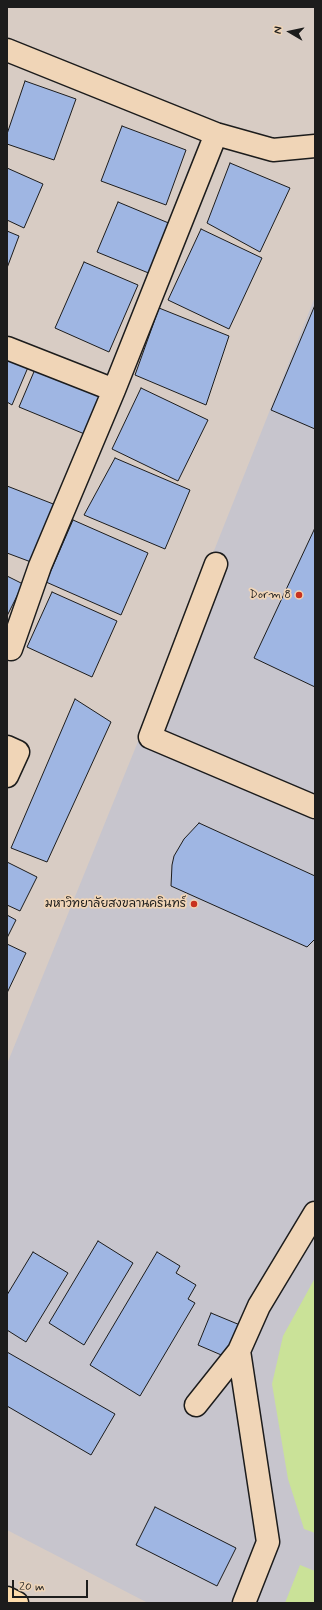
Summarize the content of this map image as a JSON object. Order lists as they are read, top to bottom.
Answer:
{
  "places": ["Dorm 8", "มหาวิทยาลัยสงขลานครินทร์"],
  "scale_bar": "20 m",
  "north": "left"
}
